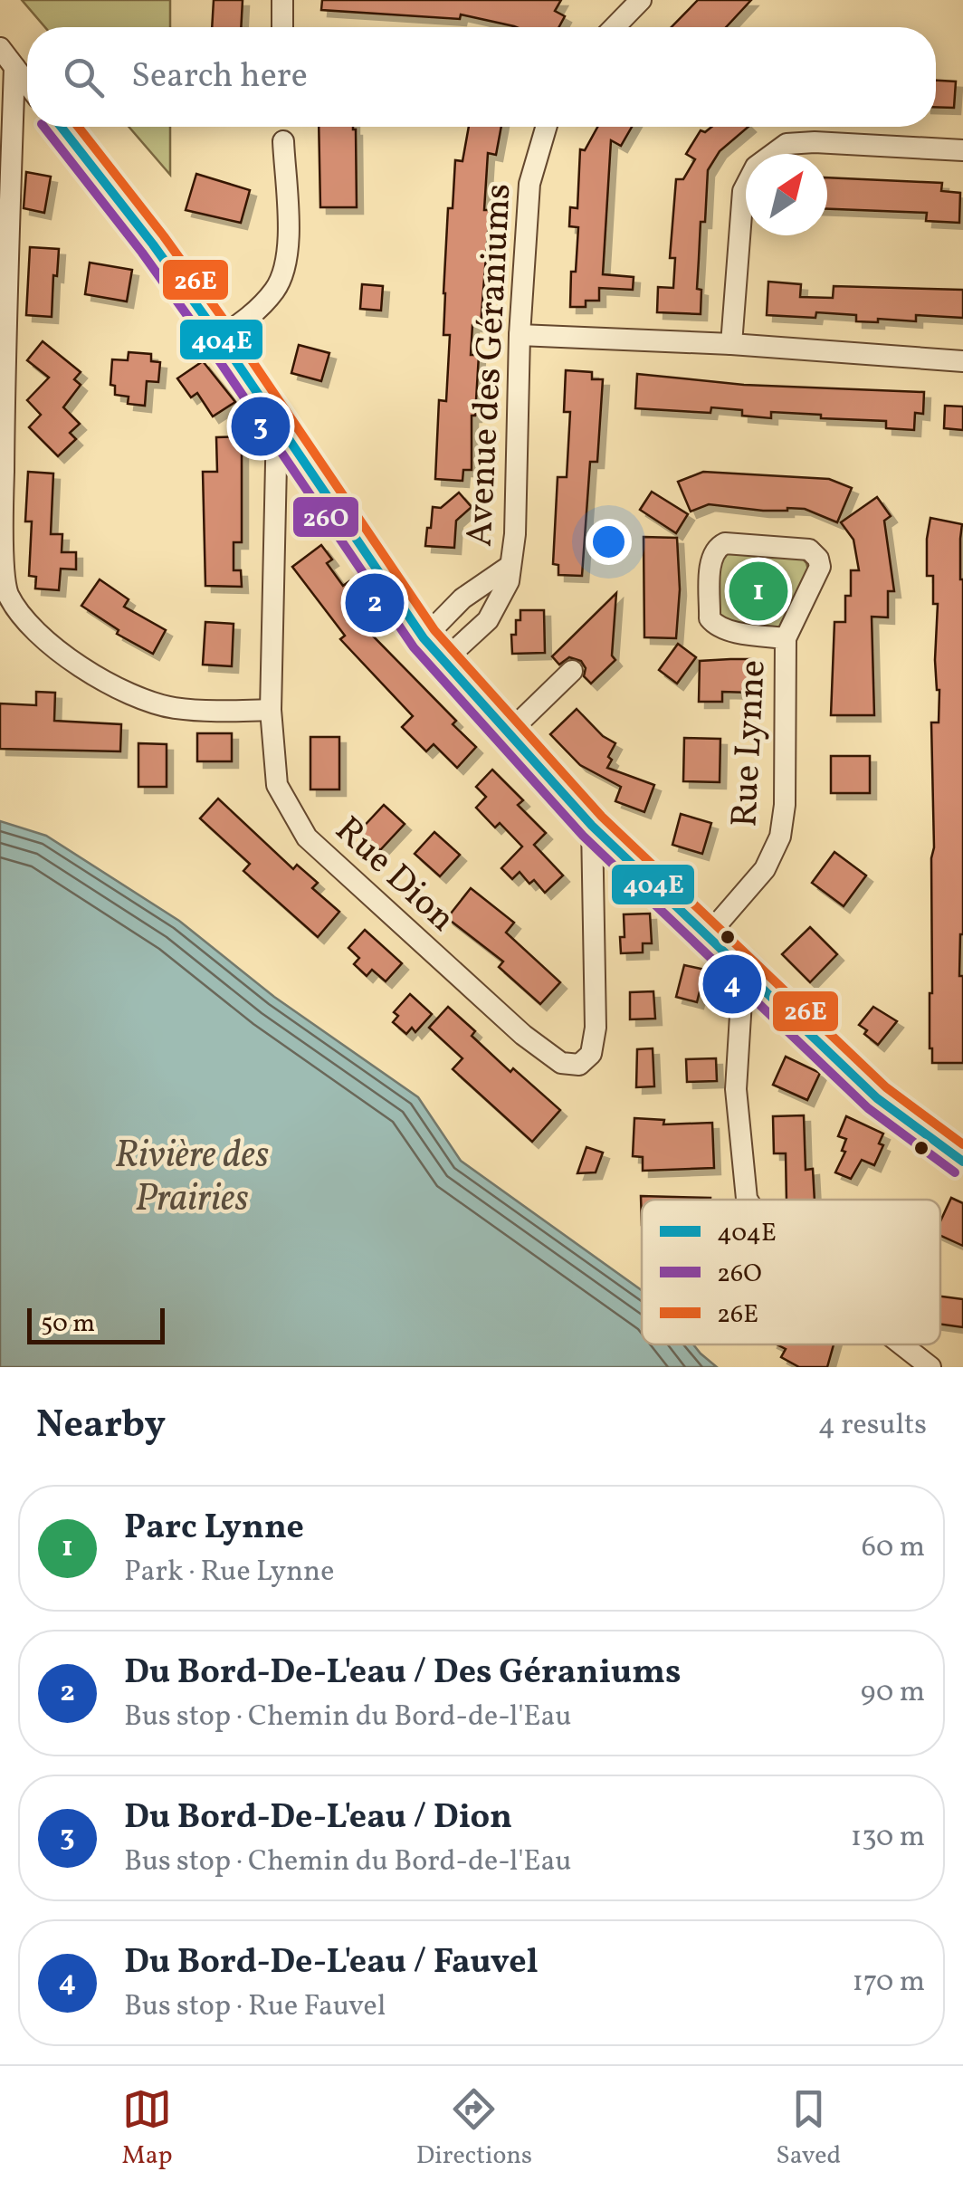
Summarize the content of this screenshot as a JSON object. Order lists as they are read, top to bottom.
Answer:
{
  "streets": {
    "street": ["Avenue des Géraniums", "Rue Lynne", "Rue Dion"]
  },
  "water": ["Rivière des Prairies"],
  "lines": ["transit line 404E", "transit line 26O", "transit line 26E"],
  "legend": ["404E", "26O", "26E"],
  "scale_bar": "50 m",
  "north": "top right",
  "page": {
    "search": "Search here",
    "pins": [
      "3",
      "1",
      "2",
      "4"
    ],
    "scale": "50 m",
    "heading": ["Nearby", "4 results"],
    "list": [
      {
        "mark": "1",
        "name": "Parc Lynne",
        "note": "Park · Rue Lynne",
        "value": "60 m"
      },
      {
        "mark": "2",
        "name": "Du Bord-De-L'eau / Des Géraniums",
        "note": "Bus stop · Chemin du Bord-de-l'Eau",
        "value": "90 m"
      },
      {
        "mark": "3",
        "name": "Du Bord-De-L'eau / Dion",
        "note": "Bus stop · Chemin du Bord-de-l'Eau",
        "value": "130 m"
      },
      {
        "mark": "4",
        "name": "Du Bord-De-L'eau / Fauvel",
        "note": "Bus stop · Rue Fauvel",
        "value": "170 m"
      }
    ],
    "nav": ["Map", "Directions", "Saved"]
  }
}
